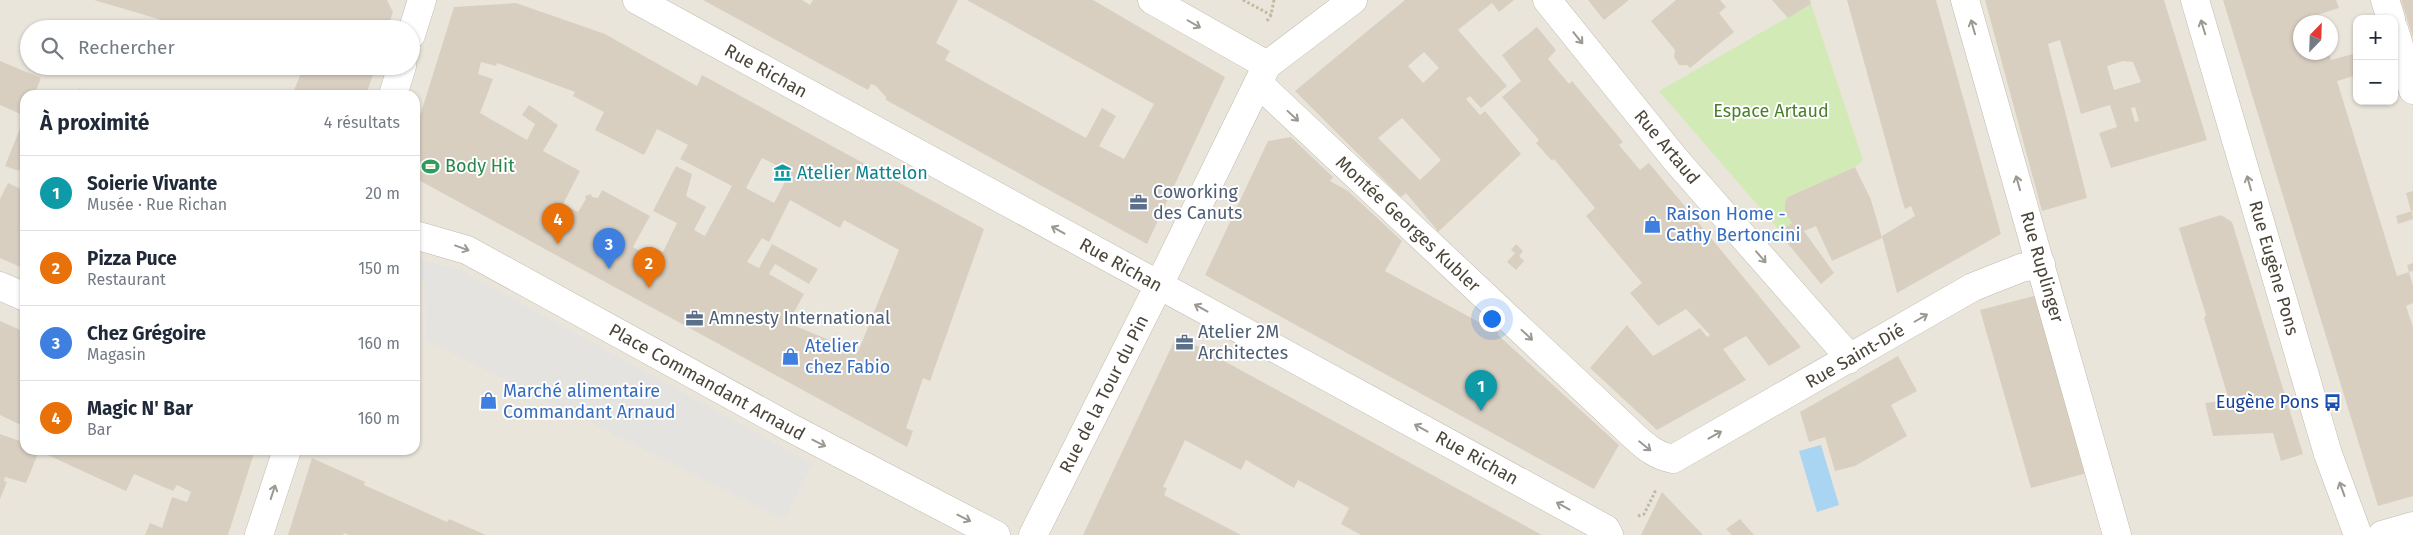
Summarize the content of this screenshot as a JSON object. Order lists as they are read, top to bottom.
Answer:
{
  "streets": {
    "street": [
      "Rue Richan",
      "Rue Artaud",
      "Montée Georges Kubler",
      "Rue Ruplinger",
      "Rue Eugène Pons",
      "Rue Saint-Dié",
      "Place Commandant Arnaud",
      "Rue de la Tour du Pin"
    ]
  },
  "crossings": [
    ["Rue Richan", "Rue de la Tour du Pin"],
    ["Rue Artaud", "Rue Saint-Dié"],
    ["Montée Georges Kubler", "Rue Saint-Dié"],
    ["Montée Georges Kubler", "Rue de la Tour du Pin"],
    ["Rue Ruplinger", "Rue Saint-Dié"]
  ],
  "one_way": [
    "Rue Richan",
    "Rue Artaud",
    "Montée Georges Kubler",
    "Rue Ruplinger",
    "Rue Eugène Pons",
    "Rue Saint-Dié",
    "Place Commandant Arnaud"
  ],
  "parks": ["Espace Artaud"],
  "places": {
    "sports": ["Body Hit"],
    "museum": ["Atelier Mattelon"],
    "office": ["Coworking des Canuts", "Amnesty International", "Atelier 2M Architectes"],
    "shop": ["Raison Home - Cathy Bertoncini", "Atelier chez Fabio", "Marché alimentaire Commandant Arnaud"],
    "bus stop": ["Eugène Pons"]
  },
  "north": "top right",
  "page": {
    "map_buttons": ["+", "−"],
    "search": "Rechercher",
    "heading": ["À proximité", "4 résultats"],
    "list": [
      {
        "mark": "1",
        "name": "Soierie Vivante",
        "note": "Musée · Rue Richan",
        "value": "20 m"
      },
      {
        "mark": "2",
        "name": "Pizza Puce",
        "note": "Restaurant",
        "value": "150 m"
      },
      {
        "mark": "3",
        "name": "Chez Grégoire",
        "note": "Magasin",
        "value": "160 m"
      },
      {
        "mark": "4",
        "name": "Magic N' Bar",
        "note": "Bar",
        "value": "160 m"
      }
    ],
    "pins": [
      "4",
      "3",
      "2",
      "1"
    ]
  }
}
